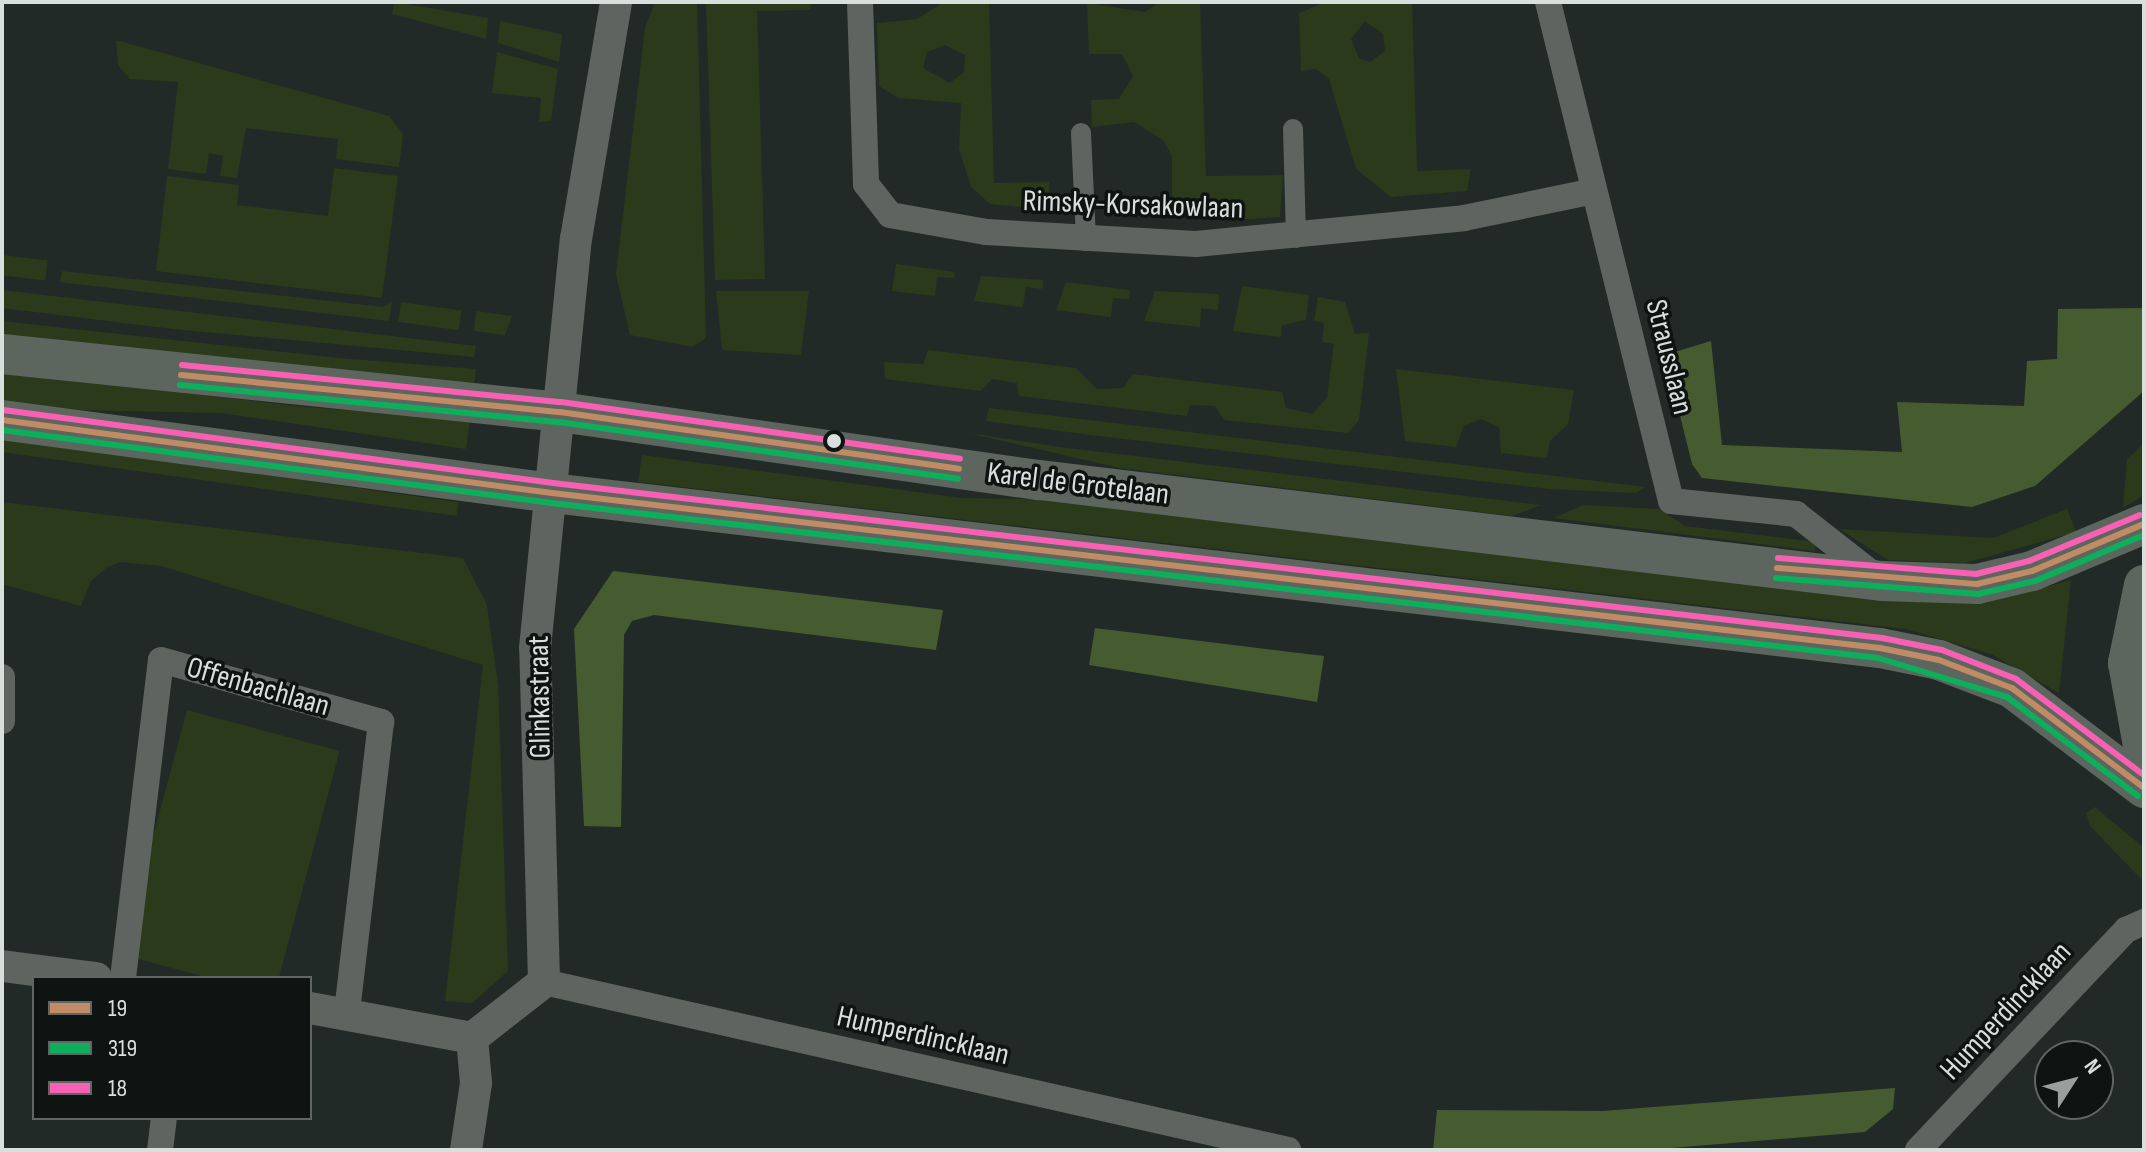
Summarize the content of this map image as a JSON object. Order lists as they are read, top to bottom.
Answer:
{
  "streets": {
    "main road": ["Karel de Grotelaan"],
    "street": [
      "Rimsky-Korsakowlaan",
      "Strausslaan",
      "Offenbachlaan",
      "Glinkastraat",
      "Humperdincklaan"
    ]
  },
  "crossings": [
    ["Rimsky-Korsakowlaan", "Strausslaan"],
    ["Strausslaan", "Karel de Grotelaan"],
    ["Karel de Grotelaan", "Glinkastraat"],
    ["Glinkastraat", "Humperdincklaan"]
  ],
  "lines": ["transit line 18", "transit line 19", "transit line 319"],
  "legend": ["19", "319", "18"],
  "north": "top right"
}
